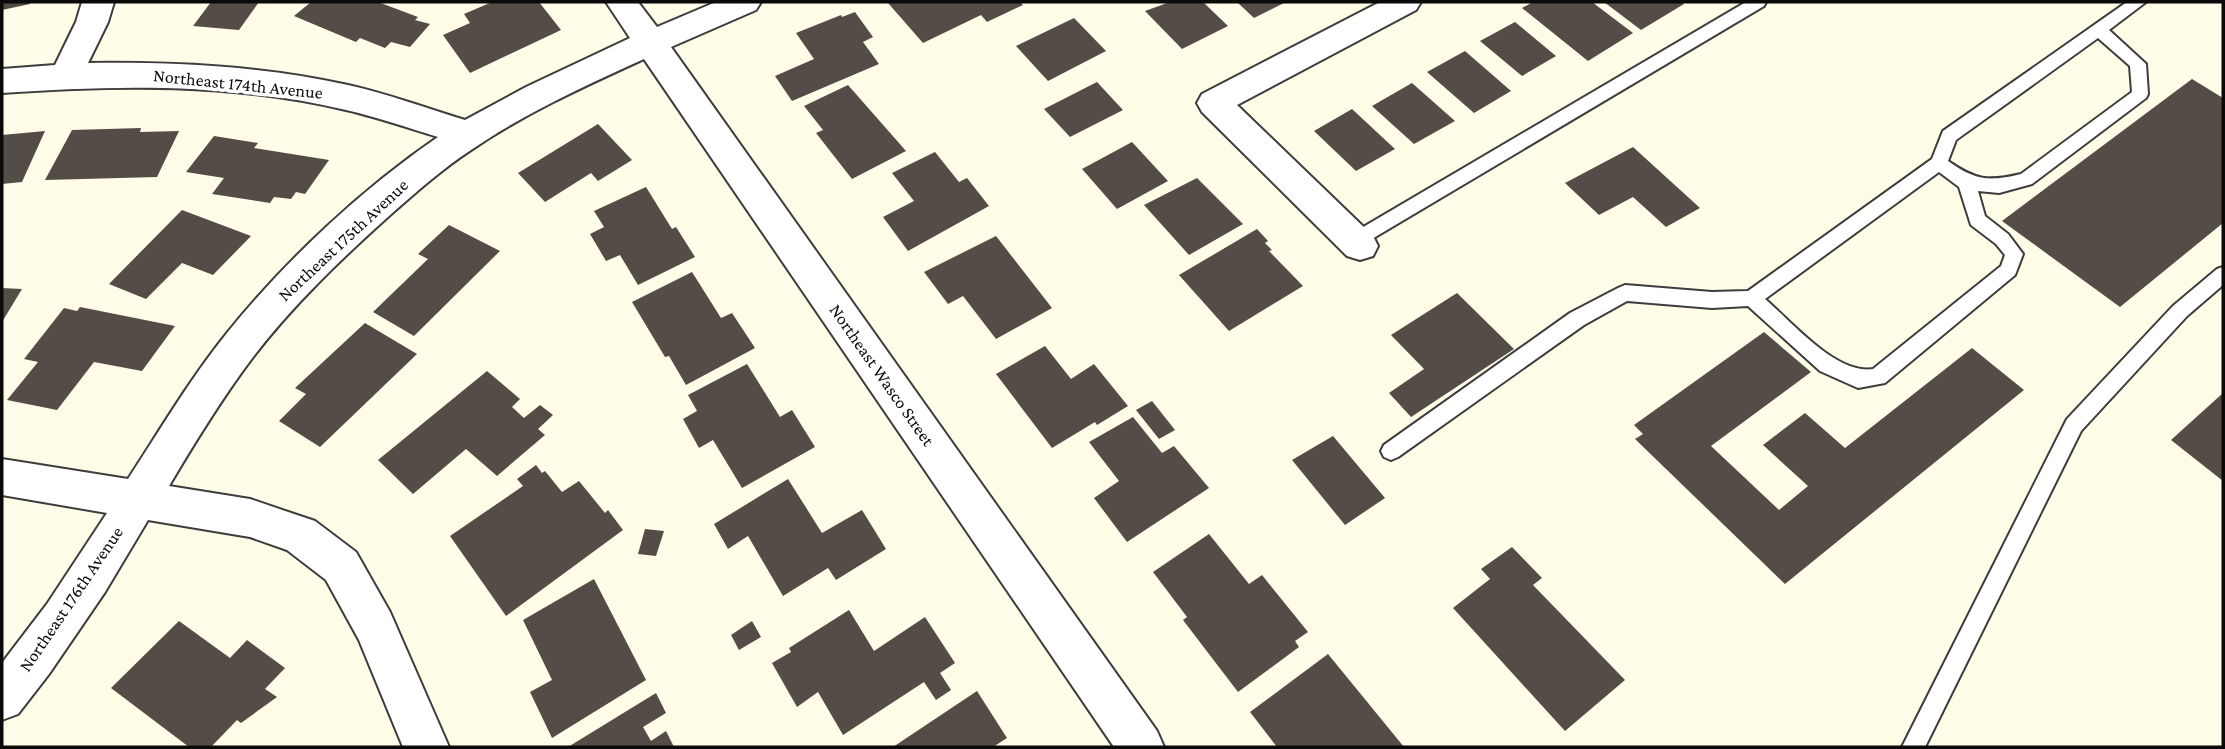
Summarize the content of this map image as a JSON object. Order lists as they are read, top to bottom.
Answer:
{
  "streets": {
    "street": [
      "Northeast 174th Avenue",
      "Northeast 175th Avenue",
      "Northeast Wasco Street",
      "Northeast 176th Avenue"
    ]
  },
  "crossings": [
    ["Northeast 174th Avenue", "Northeast 175th Avenue"],
    ["Northeast 175th Avenue", "Northeast Wasco Street"],
    ["Northeast 175th Avenue", "Northeast 176th Avenue"]
  ]
}
